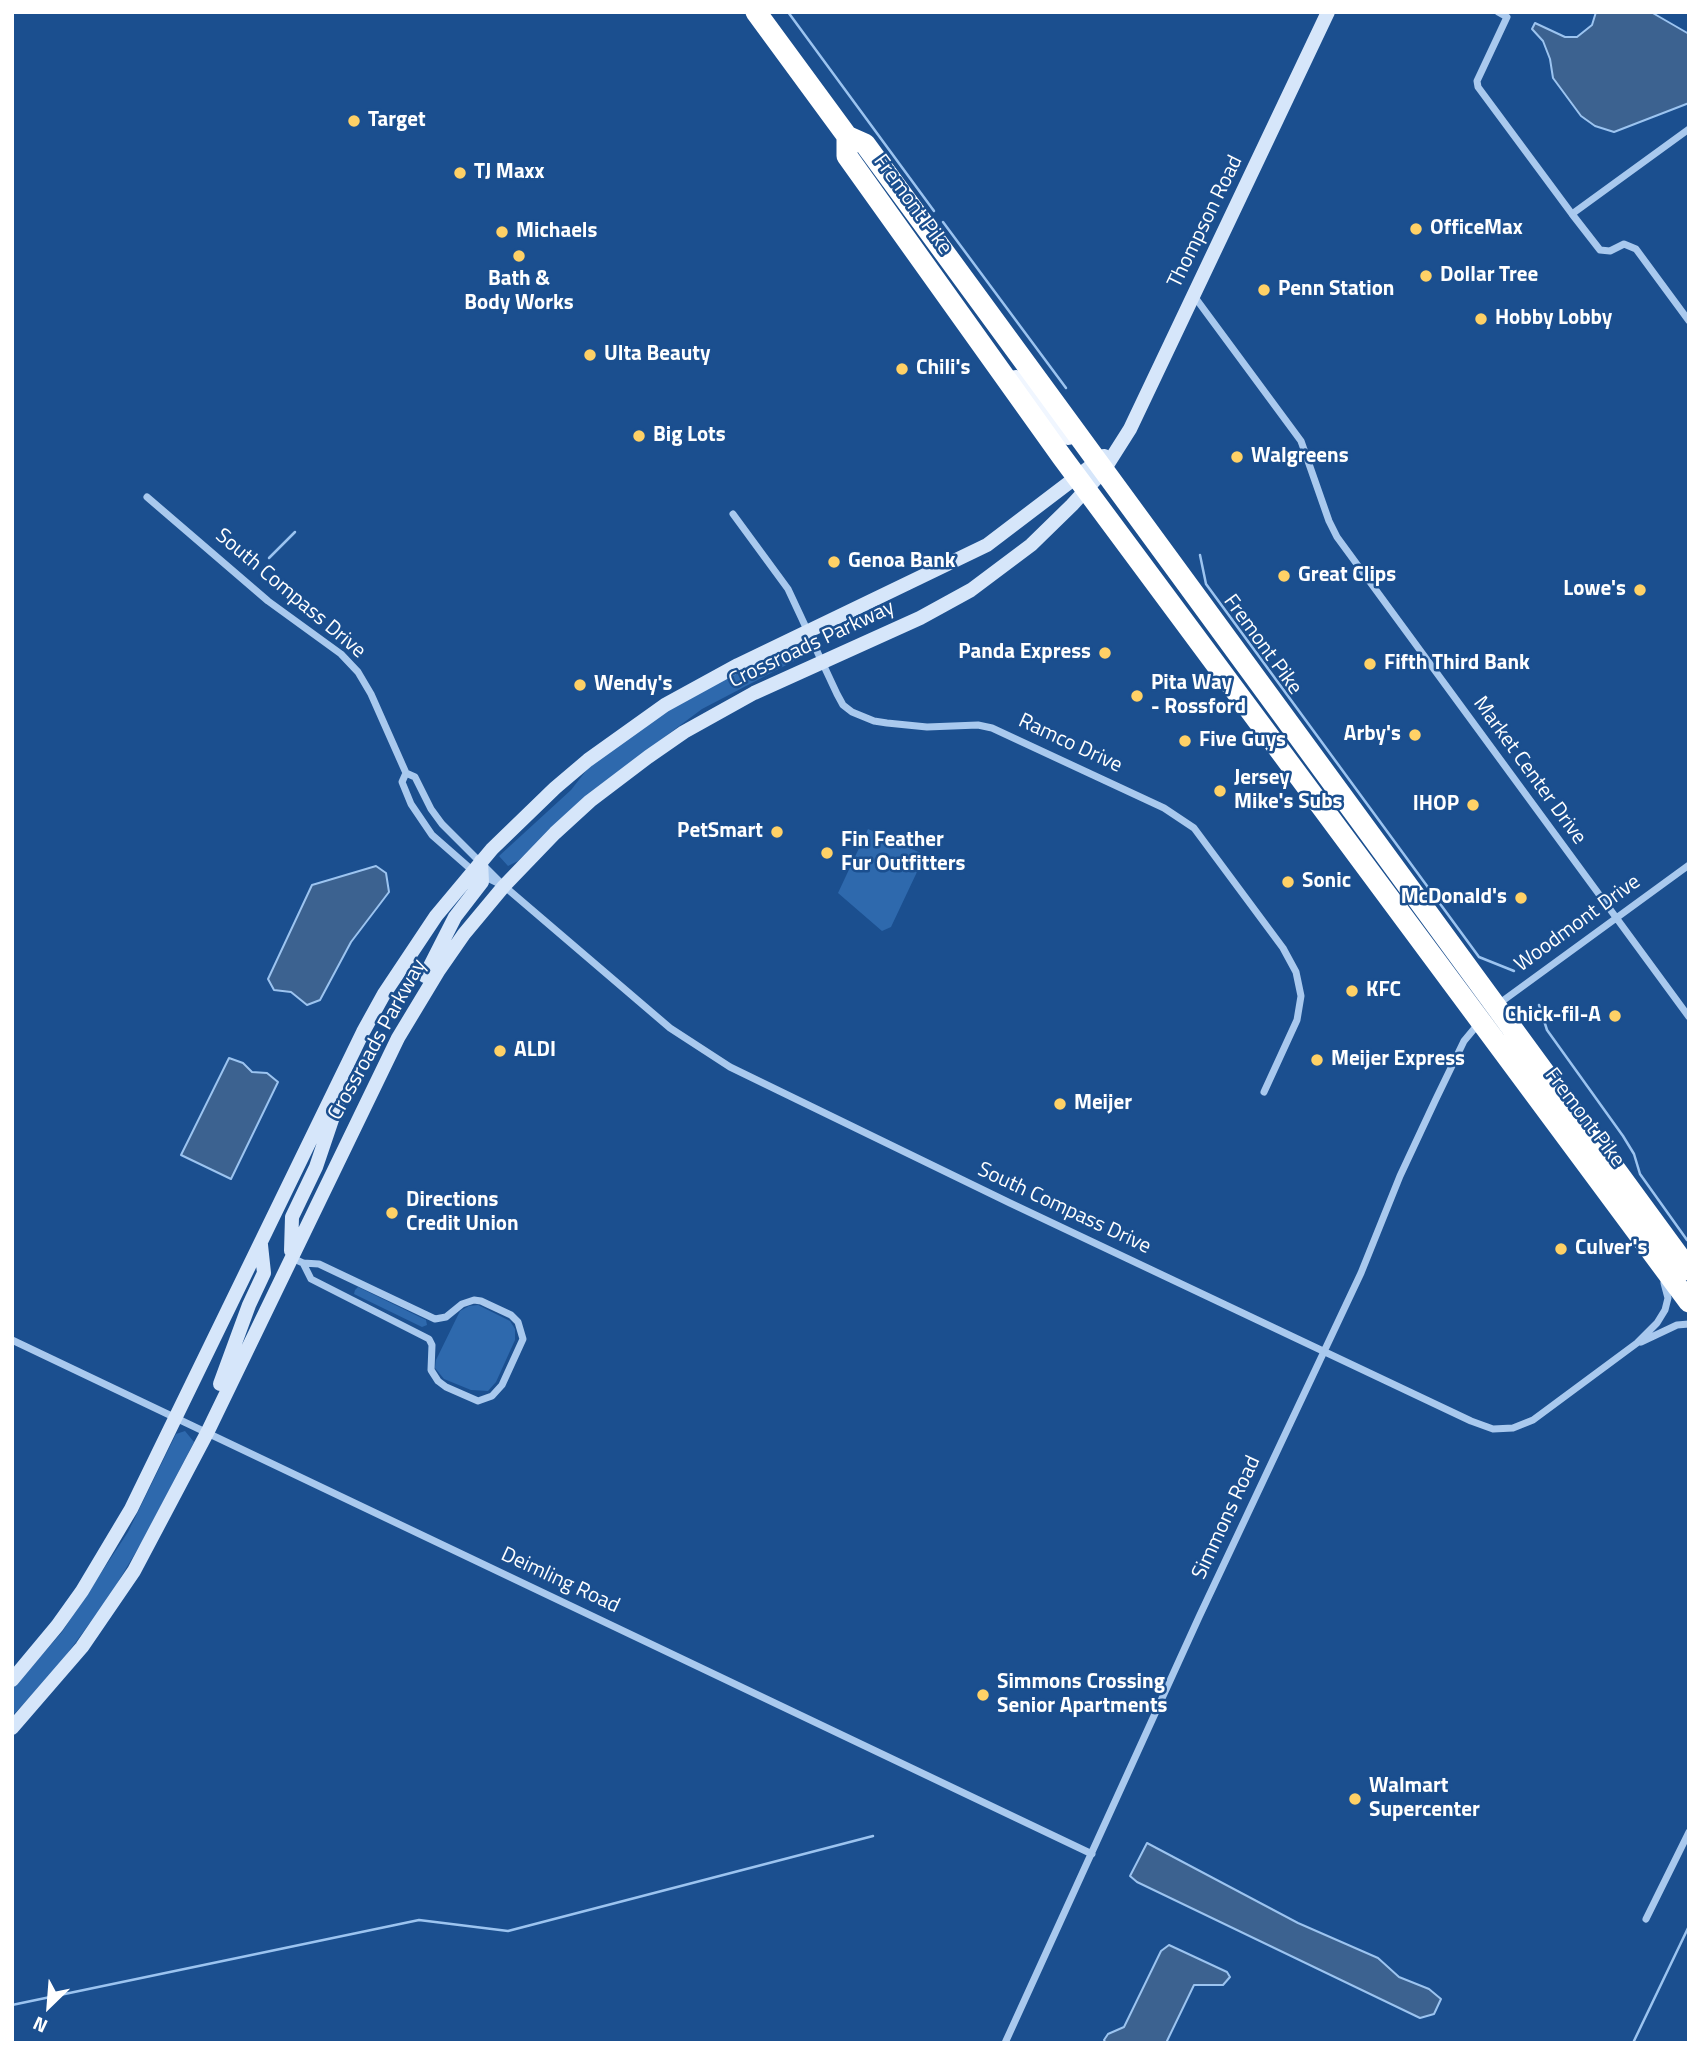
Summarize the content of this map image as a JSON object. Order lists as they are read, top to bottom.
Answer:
{
  "streets": {
    "highway": ["Fremont Pike"],
    "street": [
      "Thompson Road",
      "South Compass Drive",
      "Crossroads Parkway",
      "Ramco Drive",
      "Market Center Drive",
      "Woodmont Drive",
      "Simmons Road",
      "Deimling Road"
    ]
  },
  "crossings": [
    ["Fremont Pike", "Thompson Road"],
    ["Fremont Pike", "South Compass Drive"],
    ["Fremont Pike", "Crossroads Parkway"],
    ["Fremont Pike", "Woodmont Drive"],
    ["Fremont Pike", "Simmons Road"],
    ["Thompson Road", "Crossroads Parkway"],
    ["Thompson Road", "Market Center Drive"],
    ["South Compass Drive", "Crossroads Parkway"],
    ["South Compass Drive", "Simmons Road"],
    ["Crossroads Parkway", "Ramco Drive"],
    ["Crossroads Parkway", "Deimling Road"],
    ["Market Center Drive", "Woodmont Drive"],
    ["Woodmont Drive", "Simmons Road"],
    ["Simmons Road", "Deimling Road"]
  ],
  "places": [
    "Target",
    "TJ Maxx",
    "OfficeMax",
    "Michaels",
    "Bath & Body Works",
    "Dollar Tree",
    "Penn Station",
    "Hobby Lobby",
    "Ulta Beauty",
    "Chili's",
    "Big Lots",
    "Walgreens",
    "Genoa Bank",
    "Great Clips",
    "Lowe's",
    "Panda Express",
    "Fifth Third Bank",
    "Wendy's",
    "Pita Way - Rossford",
    "Arby's",
    "Five Guys",
    "Jersey Mike's Subs",
    "IHOP",
    "PetSmart",
    "Fin Feather Fur Outfitters",
    "Sonic",
    "McDonald's",
    "KFC",
    "Chick-fil-A",
    "ALDI",
    "Meijer Express",
    "Meijer",
    "Directions Credit Union",
    "Culver's",
    "Simmons Crossing Senior Apartments",
    "Walmart Supercenter"
  ],
  "north": "bottom left"
}
